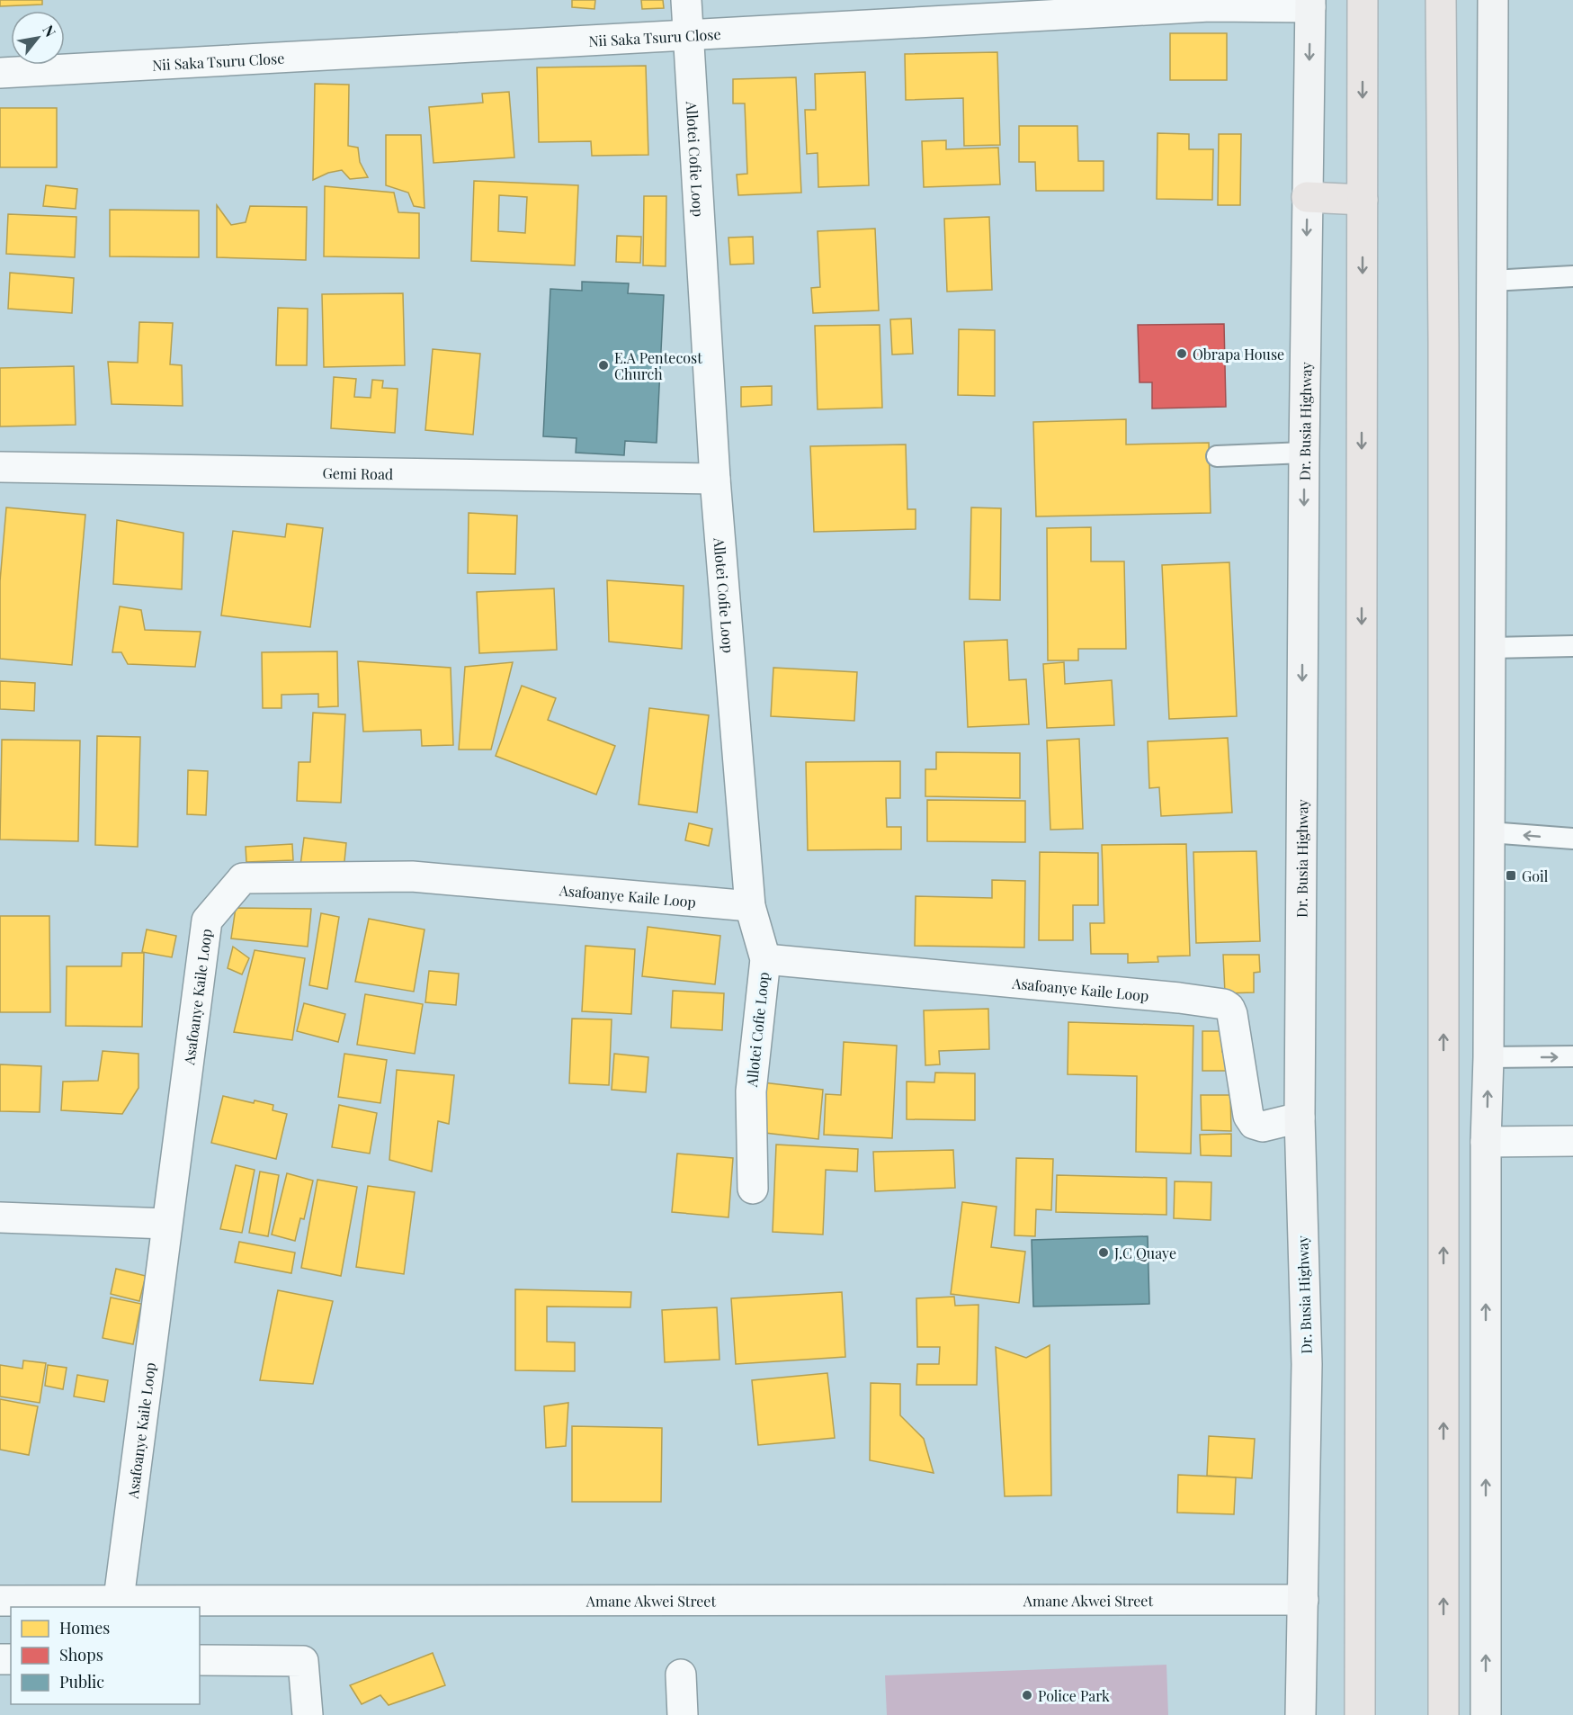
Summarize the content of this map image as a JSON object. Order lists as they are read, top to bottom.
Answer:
{
  "streets": {
    "street": [
      "Nii Saka Tsuru Close",
      "Allotei Cofie Loop",
      "Dr. Busia Highway",
      "Gemi Road",
      "Asafoanye Kaile Loop",
      "Amane Akwei Street"
    ]
  },
  "crossings": [
    ["Nii Saka Tsuru Close", "Allotei Cofie Loop"],
    ["Nii Saka Tsuru Close", "Dr. Busia Highway"],
    ["Allotei Cofie Loop", "Gemi Road"],
    ["Allotei Cofie Loop", "Asafoanye Kaile Loop"],
    ["Dr. Busia Highway", "Asafoanye Kaile Loop"],
    ["Dr. Busia Highway", "Amane Akwei Street"],
    ["Asafoanye Kaile Loop", "Amane Akwei Street"]
  ],
  "places": {
    "other": [
      "Obrapa House",
      "E.A Pentecost Church",
      "J.C Quaye",
      "Police Park"
    ],
    "transit": ["Goil"]
  },
  "legend": ["Homes", "Shops", "Public"],
  "north": "top right"
}
